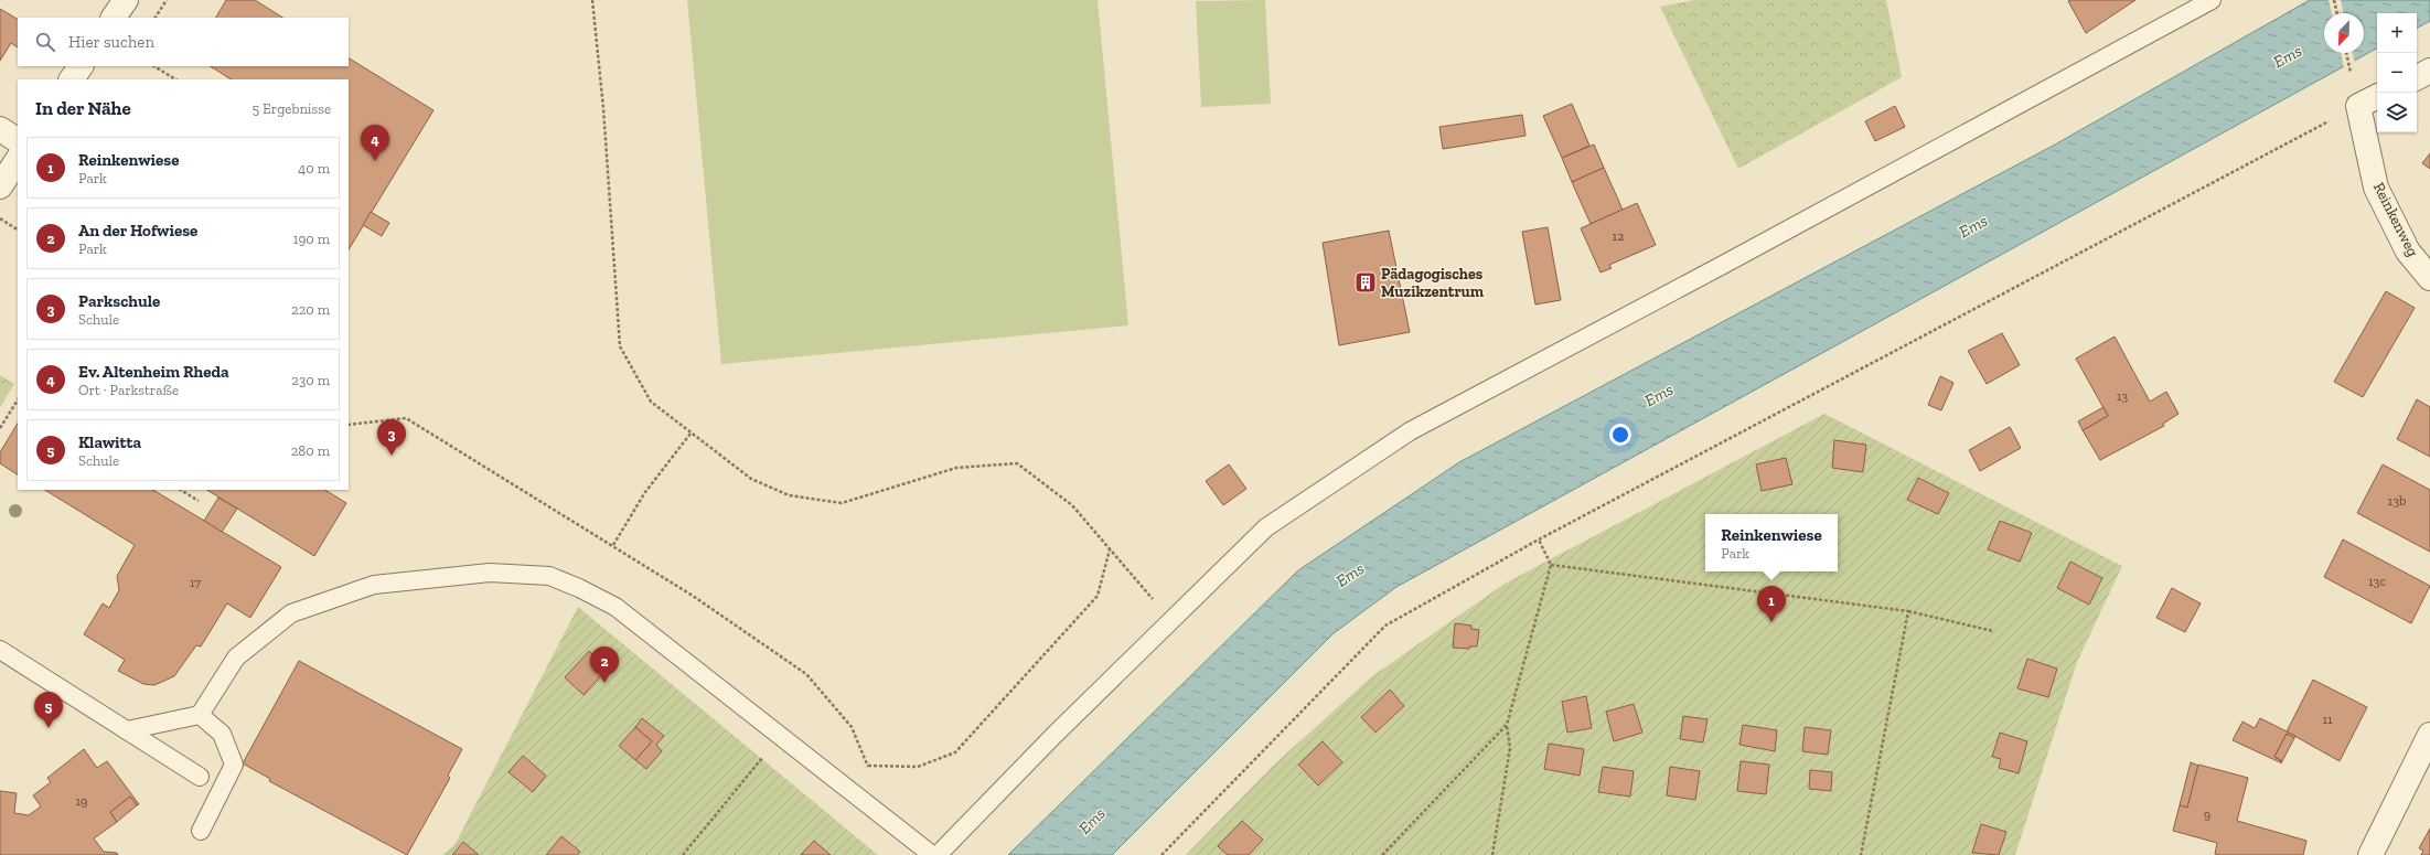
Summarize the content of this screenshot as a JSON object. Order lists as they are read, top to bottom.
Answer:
{
  "streets": {
    "street": ["Reinkenweg"]
  },
  "water": ["Ems"],
  "places": {
    "building": ["Pädagogisches Muzikzentrum"]
  },
  "house_numbers": [
    "12",
    "13",
    "13b",
    "13c",
    "17",
    "11",
    "19",
    "9"
  ],
  "north": "bottom left",
  "page": {
    "map_buttons": ["+", "−"],
    "search": "Hier suchen",
    "heading": ["In der Nähe", "5 Ergebnisse"],
    "pins": [
      "4",
      "3",
      "1",
      "2",
      "5"
    ],
    "list": [
      {
        "mark": "1",
        "name": "Reinkenwiese",
        "note": "Park",
        "value": "40 m"
      },
      {
        "mark": "2",
        "name": "An der Hofwiese",
        "note": "Park",
        "value": "190 m"
      },
      {
        "mark": "3",
        "name": "Parkschule",
        "note": "Schule",
        "value": "220 m"
      },
      {
        "mark": "4",
        "name": "Ev. Altenheim Rheda",
        "note": "Ort · Parkstraße",
        "value": "230 m"
      },
      {
        "mark": "5",
        "name": "Klawitta",
        "note": "Schule",
        "value": "280 m"
      }
    ],
    "popup": ["Reinkenwiese", "Park"]
  }
}
